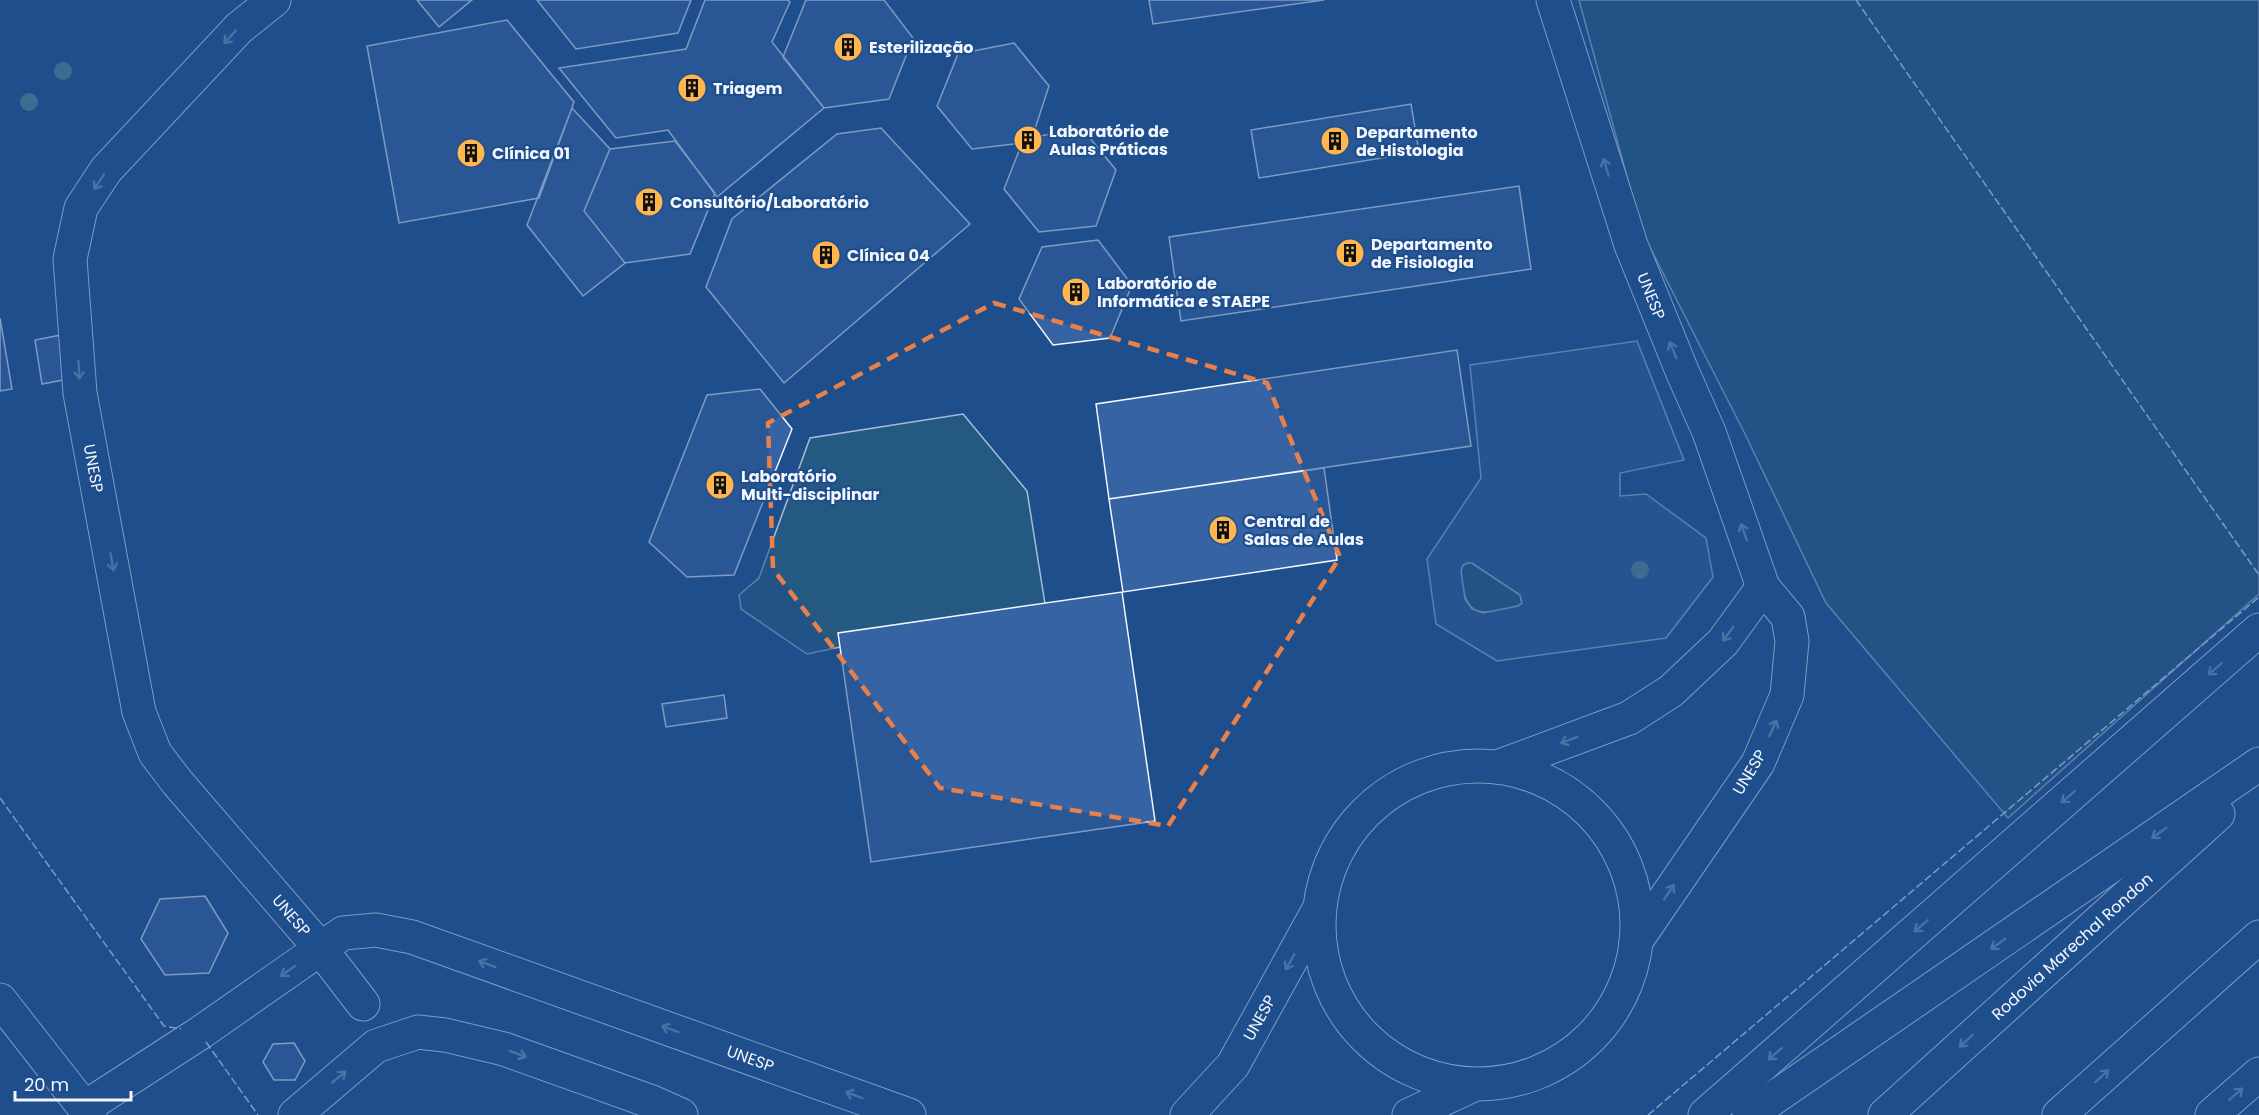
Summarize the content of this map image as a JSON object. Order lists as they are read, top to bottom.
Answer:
{
  "streets": {
    "main road": ["UNESP", "Rodovia Marechal Rondon"]
  },
  "places": {
    "building": [
      "Esterilização",
      "Triagem",
      "Laboratório de Aulas Práticas",
      "Departamento de Histologia",
      "Clínica 01",
      "Consultório/Laboratório",
      "Departamento de Fisiologia",
      "Clínica 04",
      "Laboratório de Informática e STAEPE",
      "Laboratório Multi-disciplinar",
      "Central de Salas de Aulas"
    ]
  },
  "scale_bar": "20 m"
}
